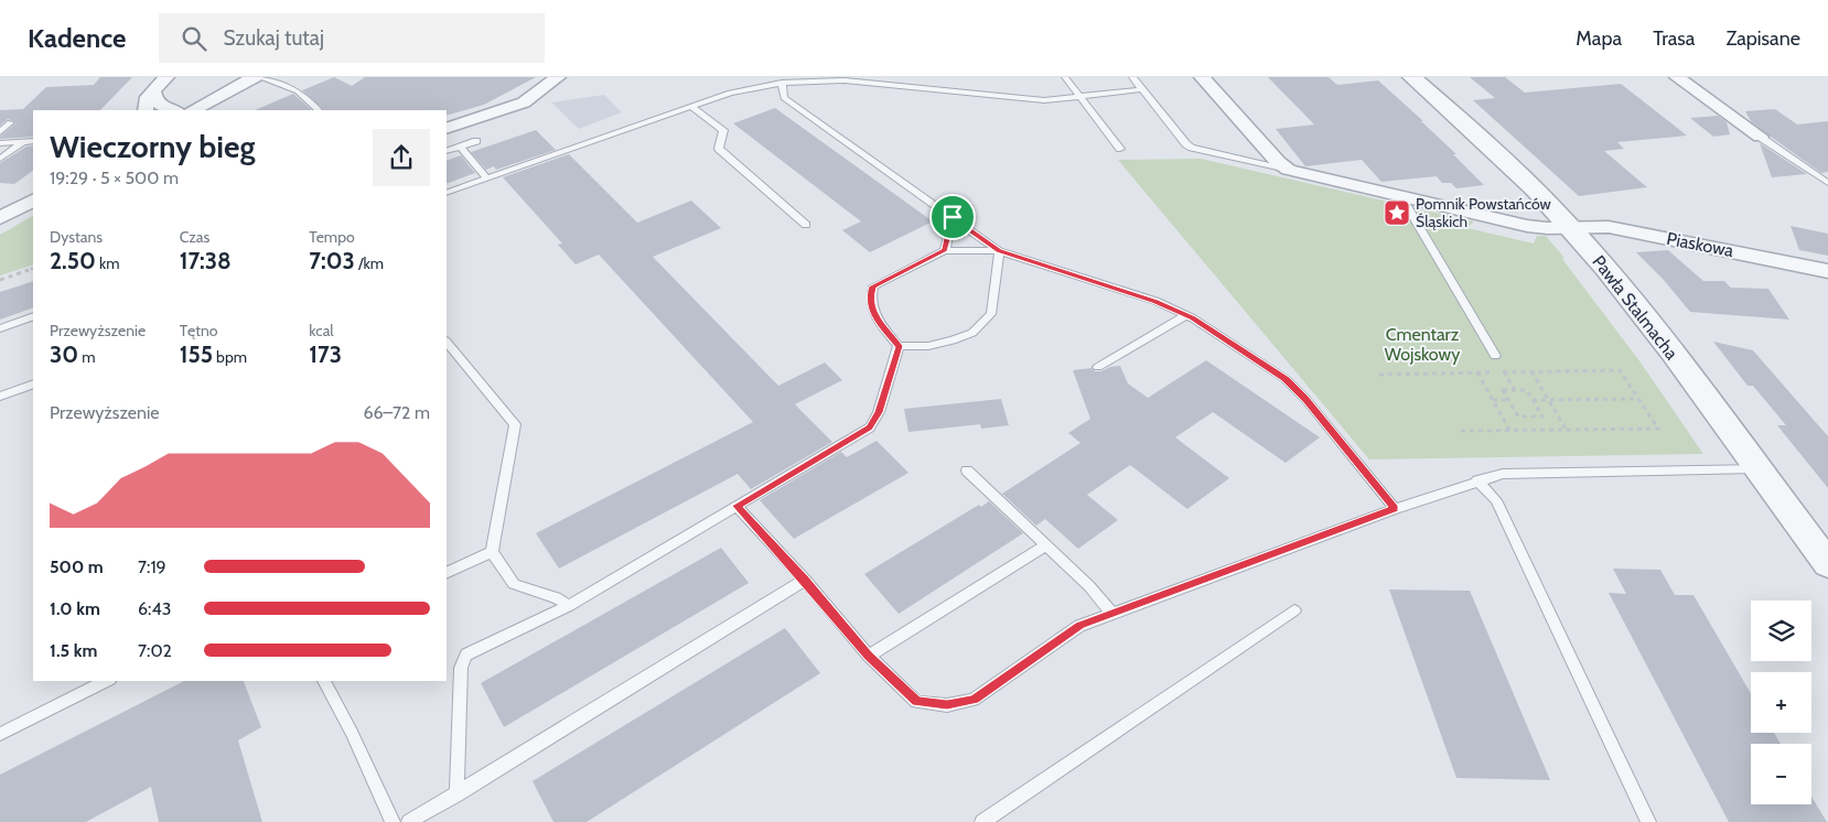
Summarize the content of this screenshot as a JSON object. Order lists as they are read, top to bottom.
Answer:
{
  "streets": {
    "street": ["Piaskowa", "Pawła Stalmacha"]
  },
  "crossings": [
    ["Piaskowa", "Pawła Stalmacha"]
  ],
  "parks": ["Cmentarz Wojskowy"],
  "places": {
    "place": ["Pomnik Powstańców Śląskich"]
  },
  "page": {
    "header": "Kadence",
    "search": "Szukaj tutaj",
    "nav": ["Mapa", "Trasa", "Zapisane"],
    "heading": ["Wieczorny bieg", "19:29 · 5 × 500 m"],
    "stats": [
      ["Dystans", "2.50 km"],
      ["Czas", "17:38"],
      ["Tempo", "7:03 /km"],
      ["Przewyższenie", "30 m"],
      ["Tętno", "155 bpm"],
      ["kcal", "173"]
    ],
    "chart": ["Przewyższenie", "66–72 m"],
    "list": [
      {
        "name": "500 m",
        "note": "7:19"
      },
      {
        "name": "1.0 km",
        "note": "6:43"
      },
      {
        "name": "1.5 km",
        "note": "7:02"
      }
    ],
    "map_buttons": ["+", "−"]
  }
}
